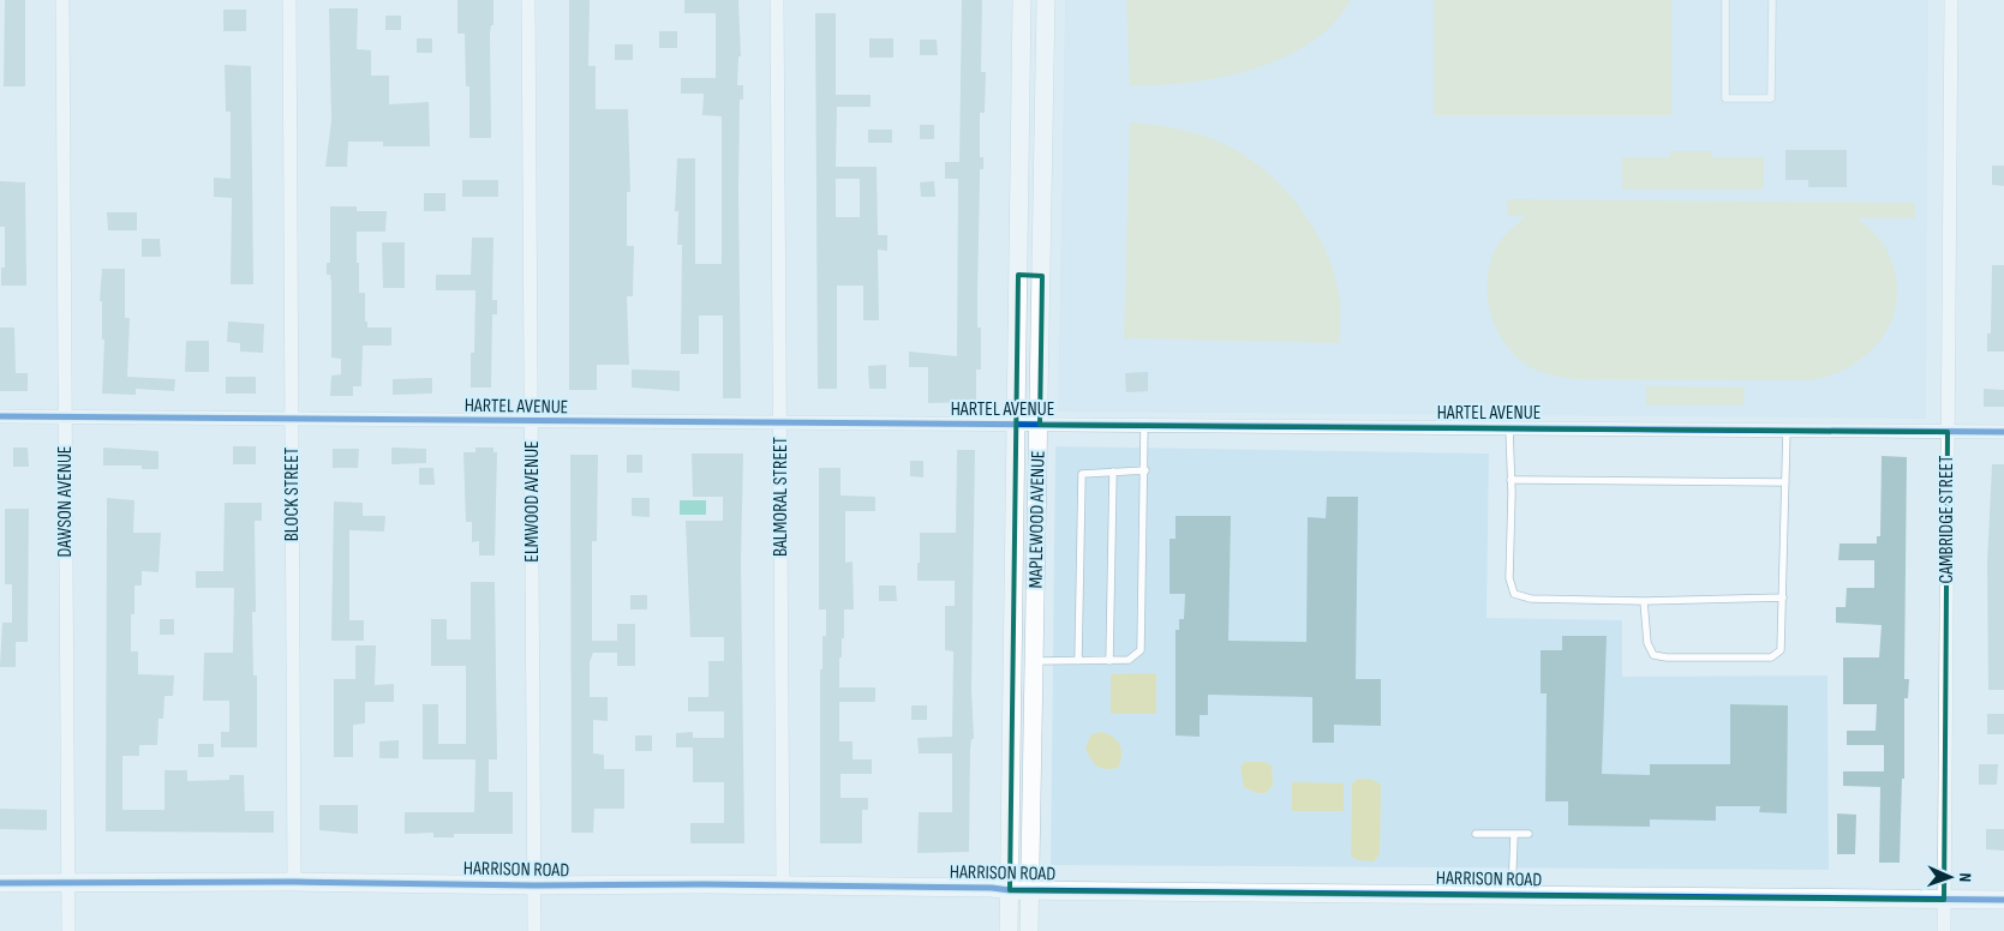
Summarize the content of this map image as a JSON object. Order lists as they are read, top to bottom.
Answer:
{
  "streets": {
    "street": [
      "HARTEL AVENUE",
      "BLOCK STREET",
      "BALMORAL STREET",
      "DAWSON AVENUE",
      "ELMWOOD AVENUE",
      "MAPLEWOOD AVENUE",
      "CAMBRIDGE STREET",
      "HARRISON ROAD"
    ]
  },
  "crossings": [
    ["HARTEL AVENUE", "BLOCK STREET"],
    ["HARTEL AVENUE", "BALMORAL STREET"],
    ["HARTEL AVENUE", "DAWSON AVENUE"],
    ["HARTEL AVENUE", "ELMWOOD AVENUE"],
    ["HARTEL AVENUE", "MAPLEWOOD AVENUE"],
    ["HARTEL AVENUE", "CAMBRIDGE STREET"],
    ["BLOCK STREET", "HARRISON ROAD"],
    ["BALMORAL STREET", "HARRISON ROAD"],
    ["DAWSON AVENUE", "HARRISON ROAD"],
    ["ELMWOOD AVENUE", "HARRISON ROAD"],
    ["MAPLEWOOD AVENUE", "HARRISON ROAD"],
    ["CAMBRIDGE STREET", "HARRISON ROAD"]
  ],
  "north": "right"
}
